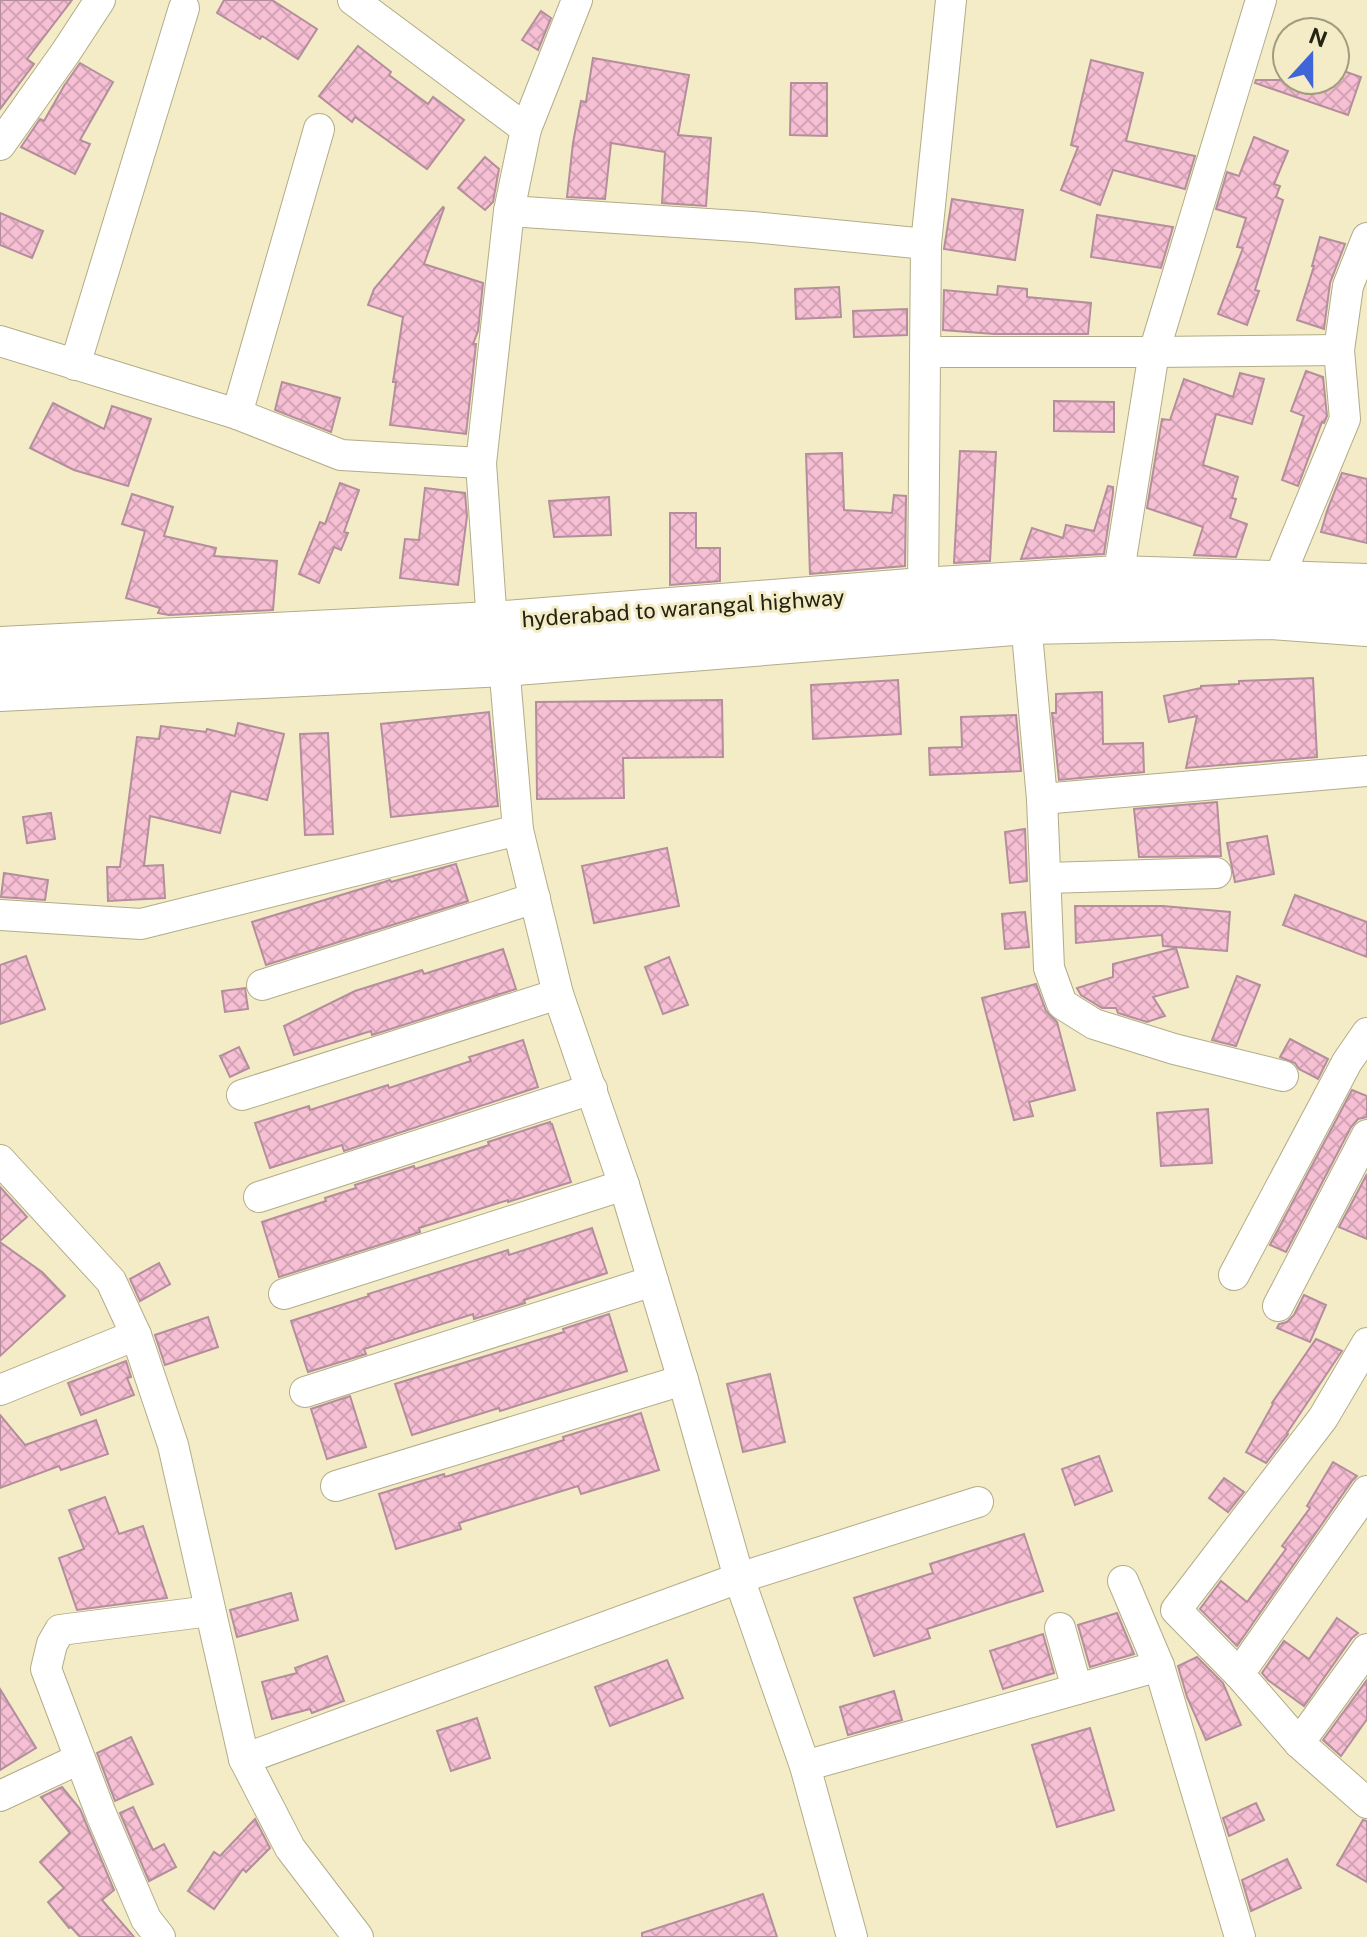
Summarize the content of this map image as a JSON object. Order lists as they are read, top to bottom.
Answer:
{
  "streets": {
    "main road": ["hyderabad to warangal highway"]
  },
  "north": "top"
}
